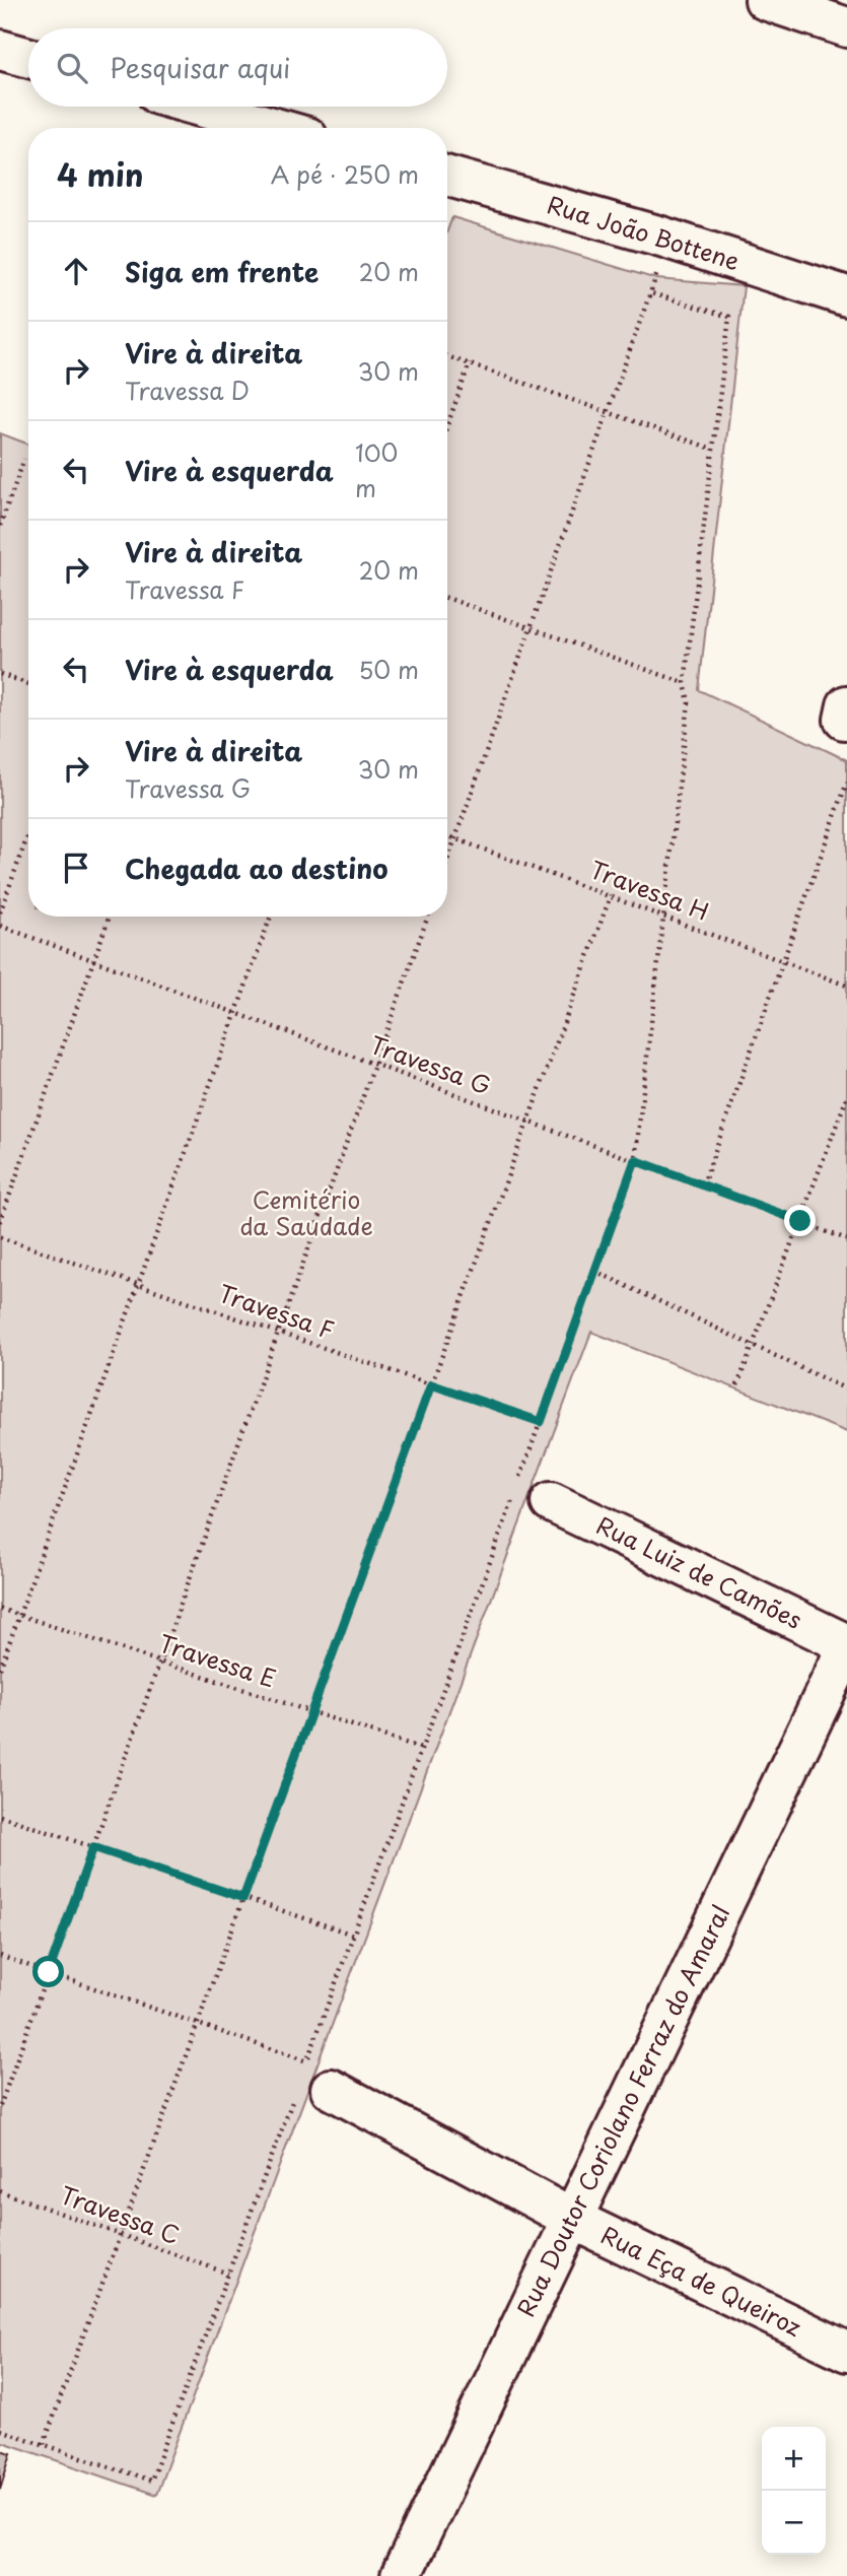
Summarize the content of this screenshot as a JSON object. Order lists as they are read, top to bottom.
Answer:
{
  "streets": {
    "street": [
      "Rua João Bottene",
      "Rua Luiz de Camões",
      "Rua Doutor Coriolano Ferraz do Amaral",
      "Rua Eça de Queiroz"
    ],
    "path": [
      "Travessa H",
      "Travessa G",
      "Travessa F",
      "Travessa E",
      "Travessa C"
    ]
  },
  "crossings": [
    ["Rua Luiz de Camões", "Rua Doutor Coriolano Ferraz do Amaral"],
    ["Rua Doutor Coriolano Ferraz do Amaral", "Rua Eça de Queiroz"]
  ],
  "parks": ["Cemitério da Saudade"],
  "page": {
    "search": "Pesquisar aqui",
    "heading": ["4 min", "A pé · 250 m"],
    "list": [
      ["Siga em frente", "20 m"],
      ["Vire à direita", "Travessa D", "30 m"],
      ["Vire à esquerda", "100 m"],
      ["Vire à direita", "Travessa F", "20 m"],
      ["Vire à esquerda", "50 m"],
      ["Vire à direita", "Travessa G", "30 m"],
      "Chegada ao destino"
    ],
    "map_buttons": ["+", "−"]
  }
}
